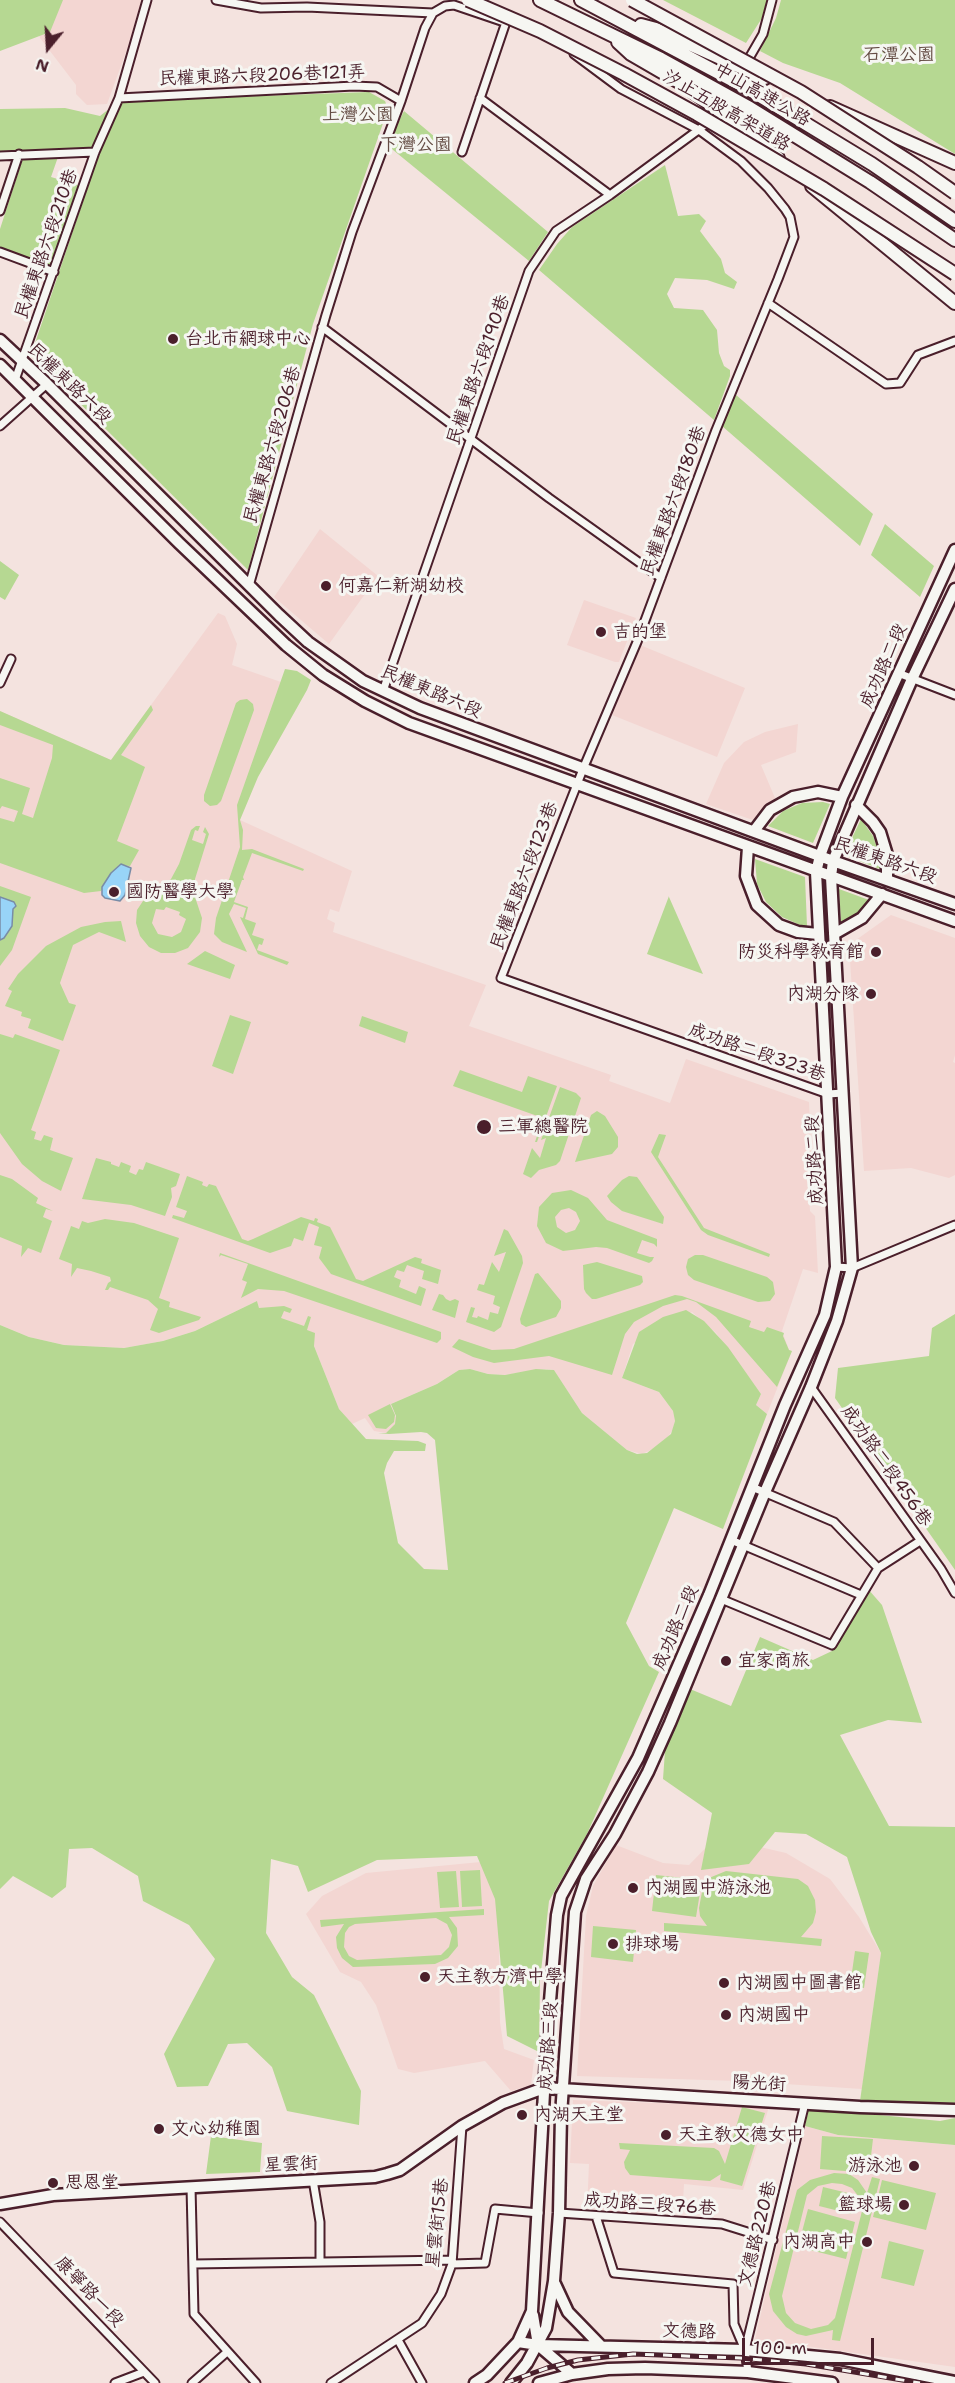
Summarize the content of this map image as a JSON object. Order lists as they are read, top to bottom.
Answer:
{
  "streets": {
    "highway": ["中山高速公路", "汐止五股高架道路"],
    "main road": [
      "民權東路六段",
      "成功路二段",
      "成功路三段",
      "陽光街",
      "星雲街",
      "文德路"
    ],
    "street": [
      "民權東路六段206巷121弄",
      "民權東路六段210巷",
      "民權東路六段190巷",
      "民權東路六段206巷",
      "民權東路六段180巷",
      "民權東路六段123巷",
      "成功路二段323巷",
      "成功路二段456巷",
      "成功路三段76巷",
      "星雲街15巷",
      "文德路220巷",
      "康寧路一段"
    ]
  },
  "crossings": [
    ["民權東路六段206巷121弄", "民權東路六段210巷"],
    ["民權東路六段206巷121弄", "民權東路六段206巷"],
    ["民權東路六段210巷", "民權東路六段"],
    ["民權東路六段190巷", "民權東路六段"],
    ["民權東路六段190巷", "民權東路六段180巷"],
    ["民權東路六段", "民權東路六段206巷"],
    ["民權東路六段", "民權東路六段180巷"],
    ["民權東路六段", "成功路二段"],
    ["民權東路六段", "民權東路六段123巷"],
    ["民權東路六段180巷", "民權東路六段123巷"],
    ["成功路二段", "成功路二段323巷"],
    ["成功路二段", "成功路二段456巷"],
    ["成功路二段", "成功路三段"],
    ["民權東路六段123巷", "成功路二段323巷"],
    ["成功路三段", "陽光街"],
    ["成功路三段", "星雲街"],
    ["成功路三段", "成功路三段76巷"],
    ["成功路三段", "文德路"],
    ["陽光街", "星雲街"],
    ["陽光街", "文德路220巷"],
    ["星雲街", "星雲街15巷"],
    ["成功路三段76巷", "文德路220巷"],
    ["文德路220巷", "文德路"]
  ],
  "parks": ["石潭公園", "上灣公園", "下灣公園"],
  "places": [
    "台北市網球中心",
    "何嘉仁新湖幼校",
    "吉的堡",
    "國防醫學大學",
    "防災科學教育館",
    "內湖分隊",
    "三軍總醫院",
    "宜家商旅",
    "內湖國中游泳池",
    "排球場",
    "天主教方濟中學",
    "內湖國中圖書館",
    "內湖國中",
    "內湖天主堂",
    "文心幼稚園",
    "天主教文德女中",
    "游泳池",
    "思恩堂",
    "籃球場",
    "內湖高中"
  ],
  "scale_bar": "100 m",
  "north": "bottom"
}
